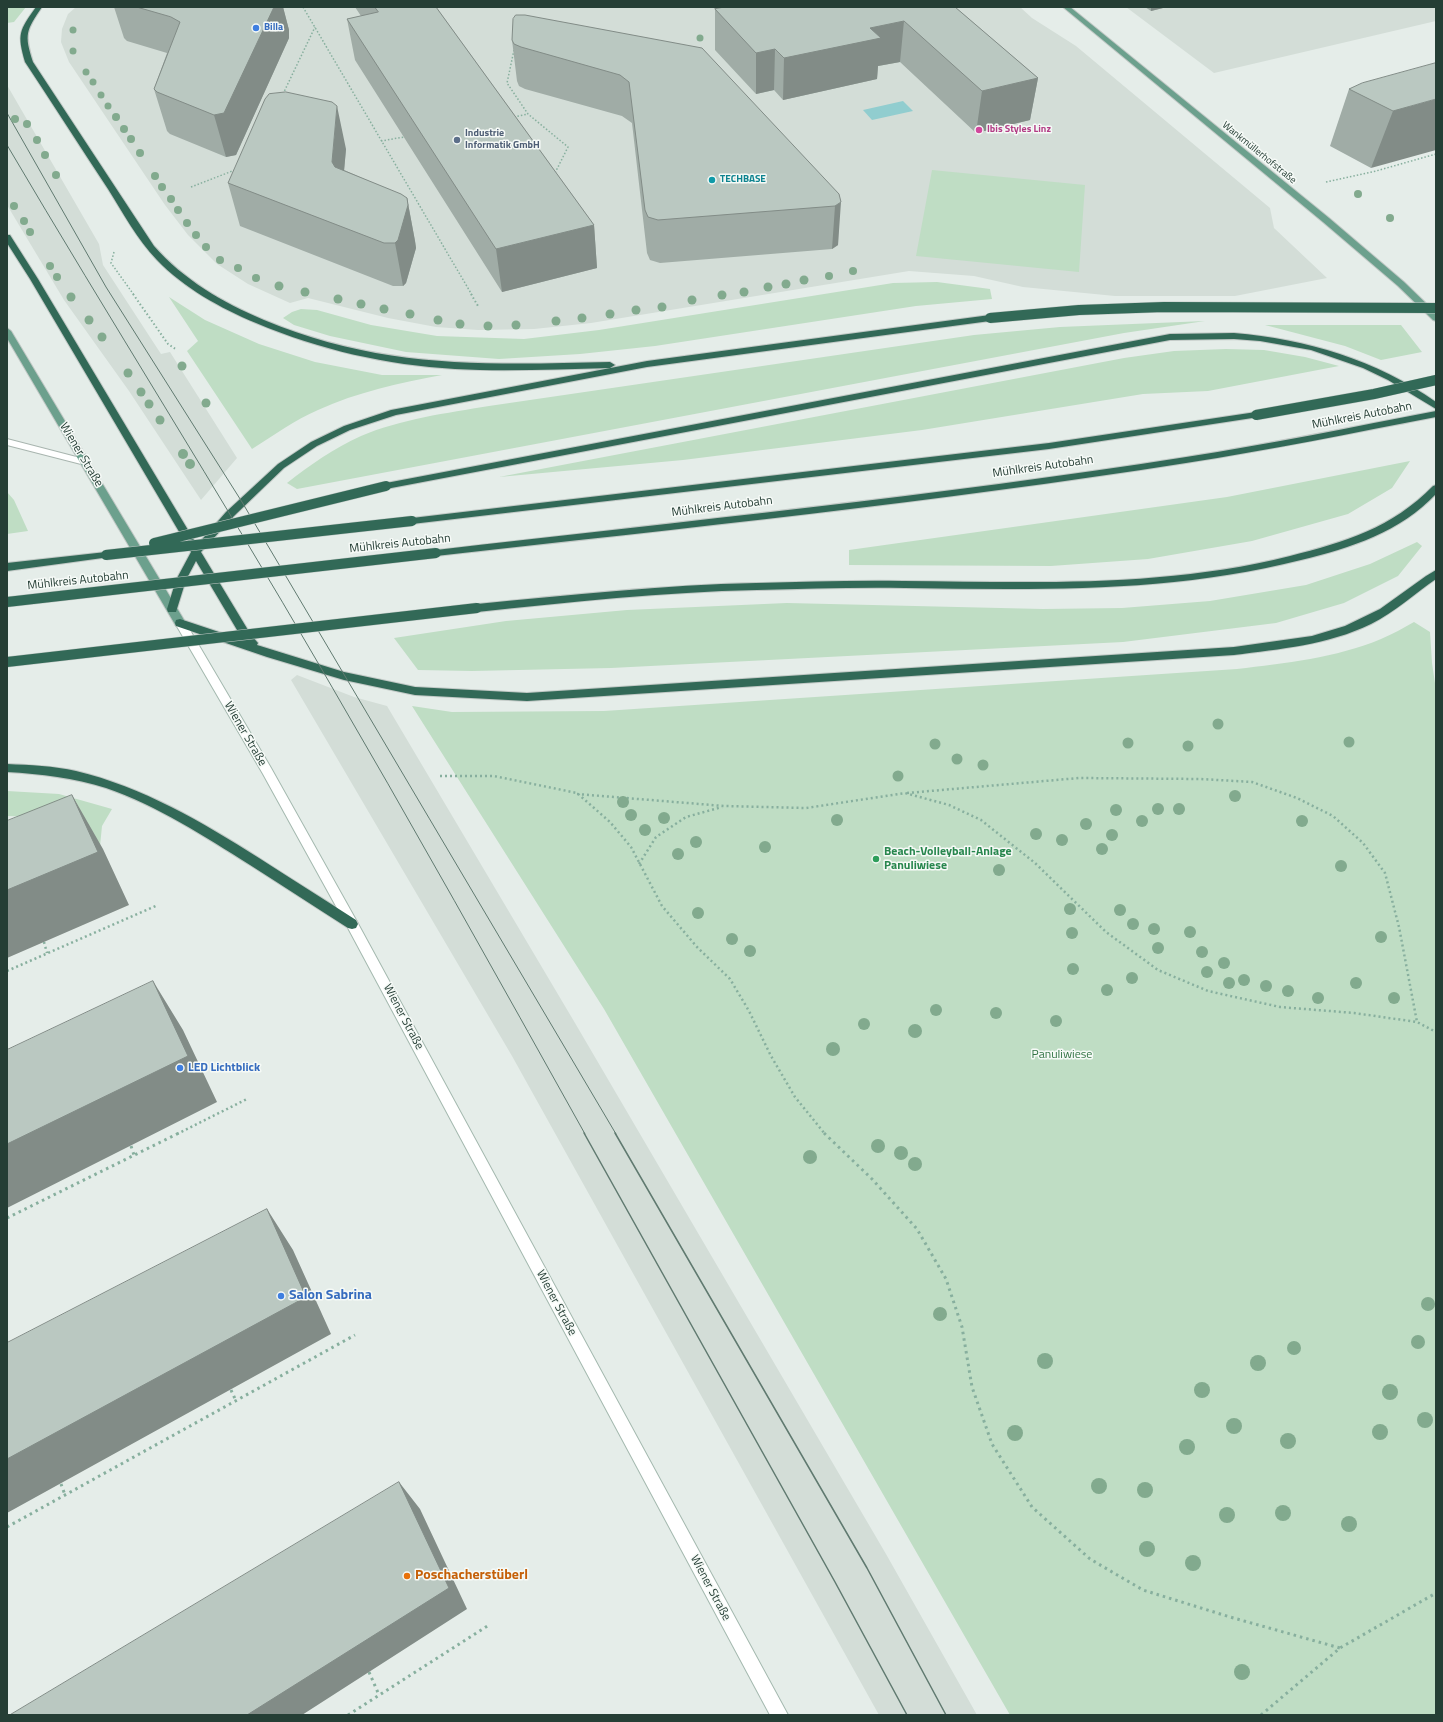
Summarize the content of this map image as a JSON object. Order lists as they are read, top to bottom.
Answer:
{
  "streets": {
    "highway": ["Mühlkreis Autobahn"],
    "main road": ["Wankmüllerhofstraße", "Wiener Straße"]
  },
  "parks": ["Panuliwiese"],
  "places": [
    "Billa",
    "Ibis Styles Linz",
    "Industrie Informatik GmbH",
    "TECHBASE",
    "Beach-Volleyball-Anlage Panuliwiese",
    "LED Lichtblick",
    "Salon Sabrina",
    "Poschacherstüberl"
  ]
}
